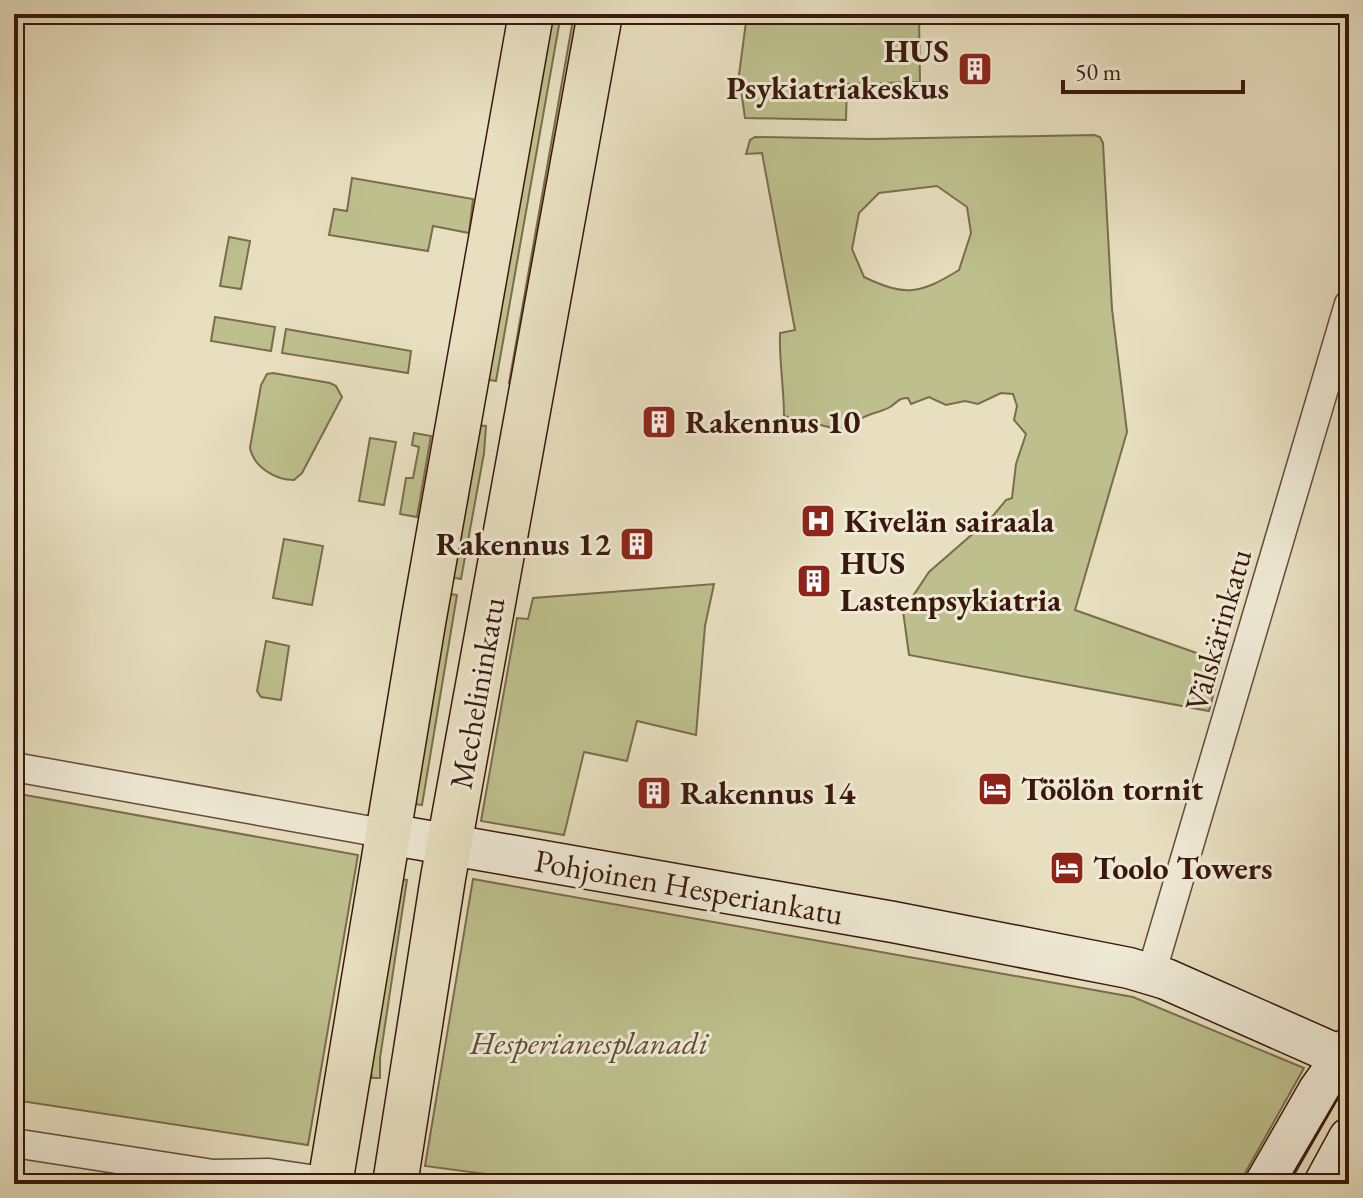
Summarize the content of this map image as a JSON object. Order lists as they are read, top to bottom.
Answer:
{
  "streets": {
    "main road": ["Mechelininkatu"],
    "street": ["Välskärinkatu", "Pohjoinen Hesperiankatu"]
  },
  "crossings": [
    ["Välskärinkatu", "Pohjoinen Hesperiankatu"],
    ["Mechelininkatu", "Pohjoinen Hesperiankatu"]
  ],
  "parks": ["Hesperianesplanadi"],
  "places": {
    "building": [
      "HUS Psykiatriakeskus",
      "Rakennus 10",
      "Rakennus 12",
      "HUS Lastenpsykiatria",
      "Rakennus 14"
    ],
    "hospital": ["Kivelän sairaala"],
    "hotel": ["Töölön tornit", "Toolo Towers"]
  },
  "scale_bar": "50 m"
}
